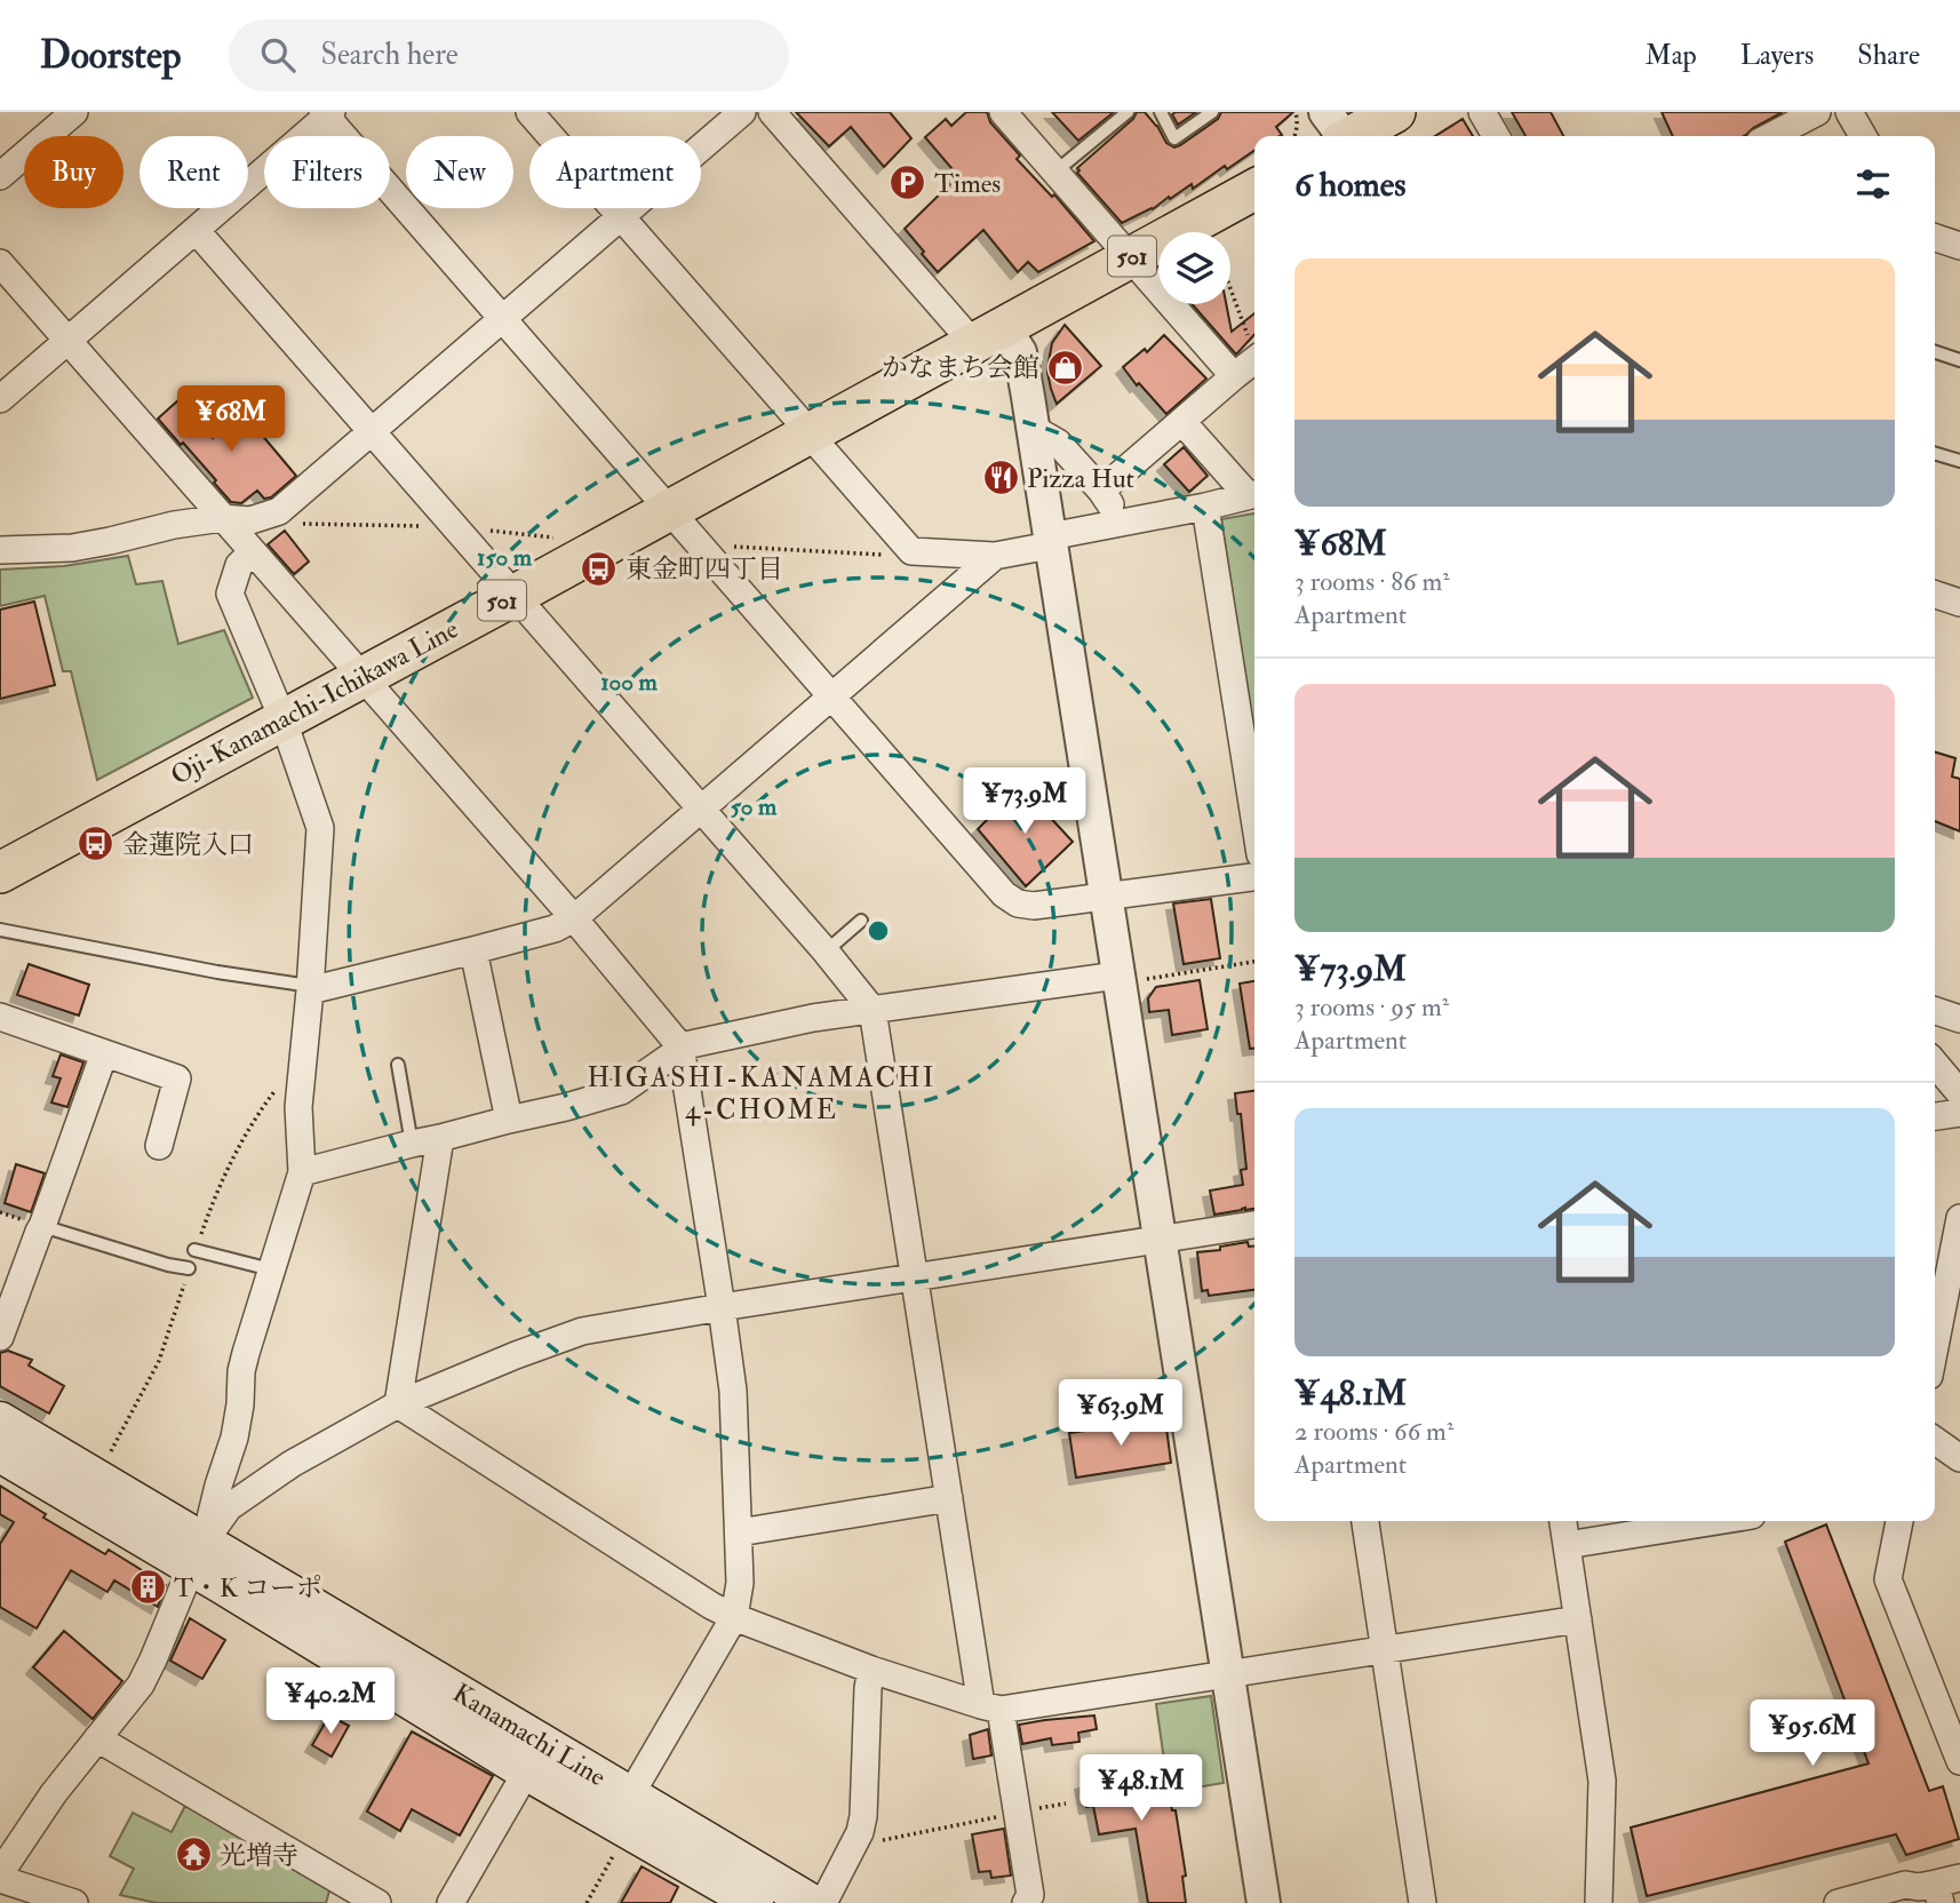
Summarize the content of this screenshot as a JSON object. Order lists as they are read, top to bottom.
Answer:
{
  "streets": {
    "main road": ["501", "Oji-Kanamachi-Ichikawa Line", "Kanamachi Line"]
  },
  "districts": ["HIGASHI-KANAMACHI 4-CHOME"],
  "places": {
    "parking": ["Times"],
    "shop": ["かなまち会館"],
    "restaurant": ["Pizza Hut"],
    "bus stop": ["東金町四丁目", "金蓮院入口"],
    "building": ["T・K コーポ"],
    "temple": ["光増寺"]
  },
  "page": {
    "header": "Doorstep",
    "search": "Search here",
    "nav": ["Map", "Layers", "Share"],
    "chip": [
      "Buy",
      "Rent",
      "Filters",
      "New",
      "Apartment"
    ],
    "heading": "6 homes",
    "list": [
      {
        "name": "¥68M",
        "note": "3 rooms · 86 m² · Apartment"
      },
      {
        "name": "¥73.9M",
        "note": "3 rooms · 95 m² · Apartment"
      },
      {
        "name": "¥48.1M",
        "note": "2 rooms · 66 m² · Apartment"
      }
    ],
    "price": [
      "¥68M",
      "¥73.9M",
      "¥63.9M",
      "¥40.2M",
      "¥95.6M",
      "¥48.1M"
    ]
  },
  "rings": ["150 m", "100 m", "50 m"]
}
